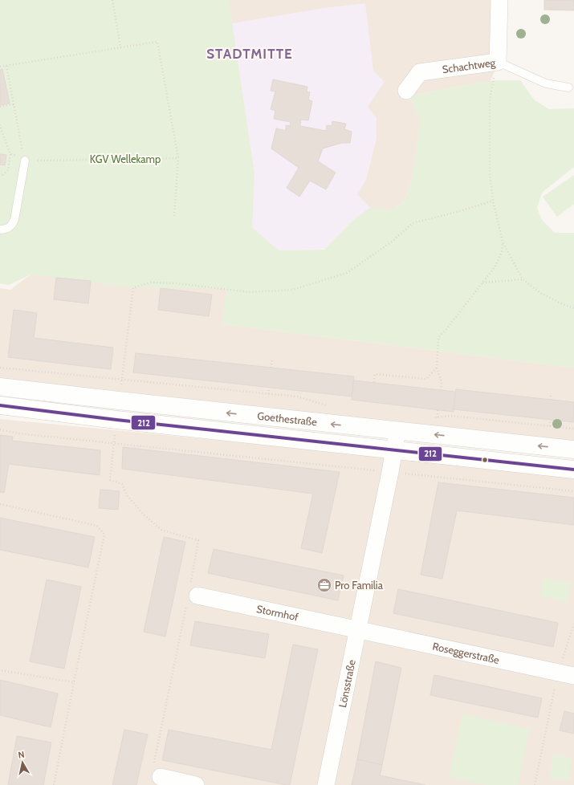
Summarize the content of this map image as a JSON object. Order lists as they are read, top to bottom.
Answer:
{
  "streets": {
    "street": [
      "Schachtweg",
      "Goethestraße",
      "Stormhof",
      "Roseggerstraße",
      "Lönsstraße"
    ]
  },
  "crossings": [
    ["Goethestraße", "Lönsstraße"],
    ["Stormhof", "Roseggerstraße"],
    ["Stormhof", "Lönsstraße"],
    ["Roseggerstraße", "Lönsstraße"]
  ],
  "districts": ["STADTMITTE"],
  "parks": ["KGV Wellekamp"],
  "places": {
    "office": ["Pro Familia"]
  },
  "lines": ["transit line 212"],
  "north": "top"
}
